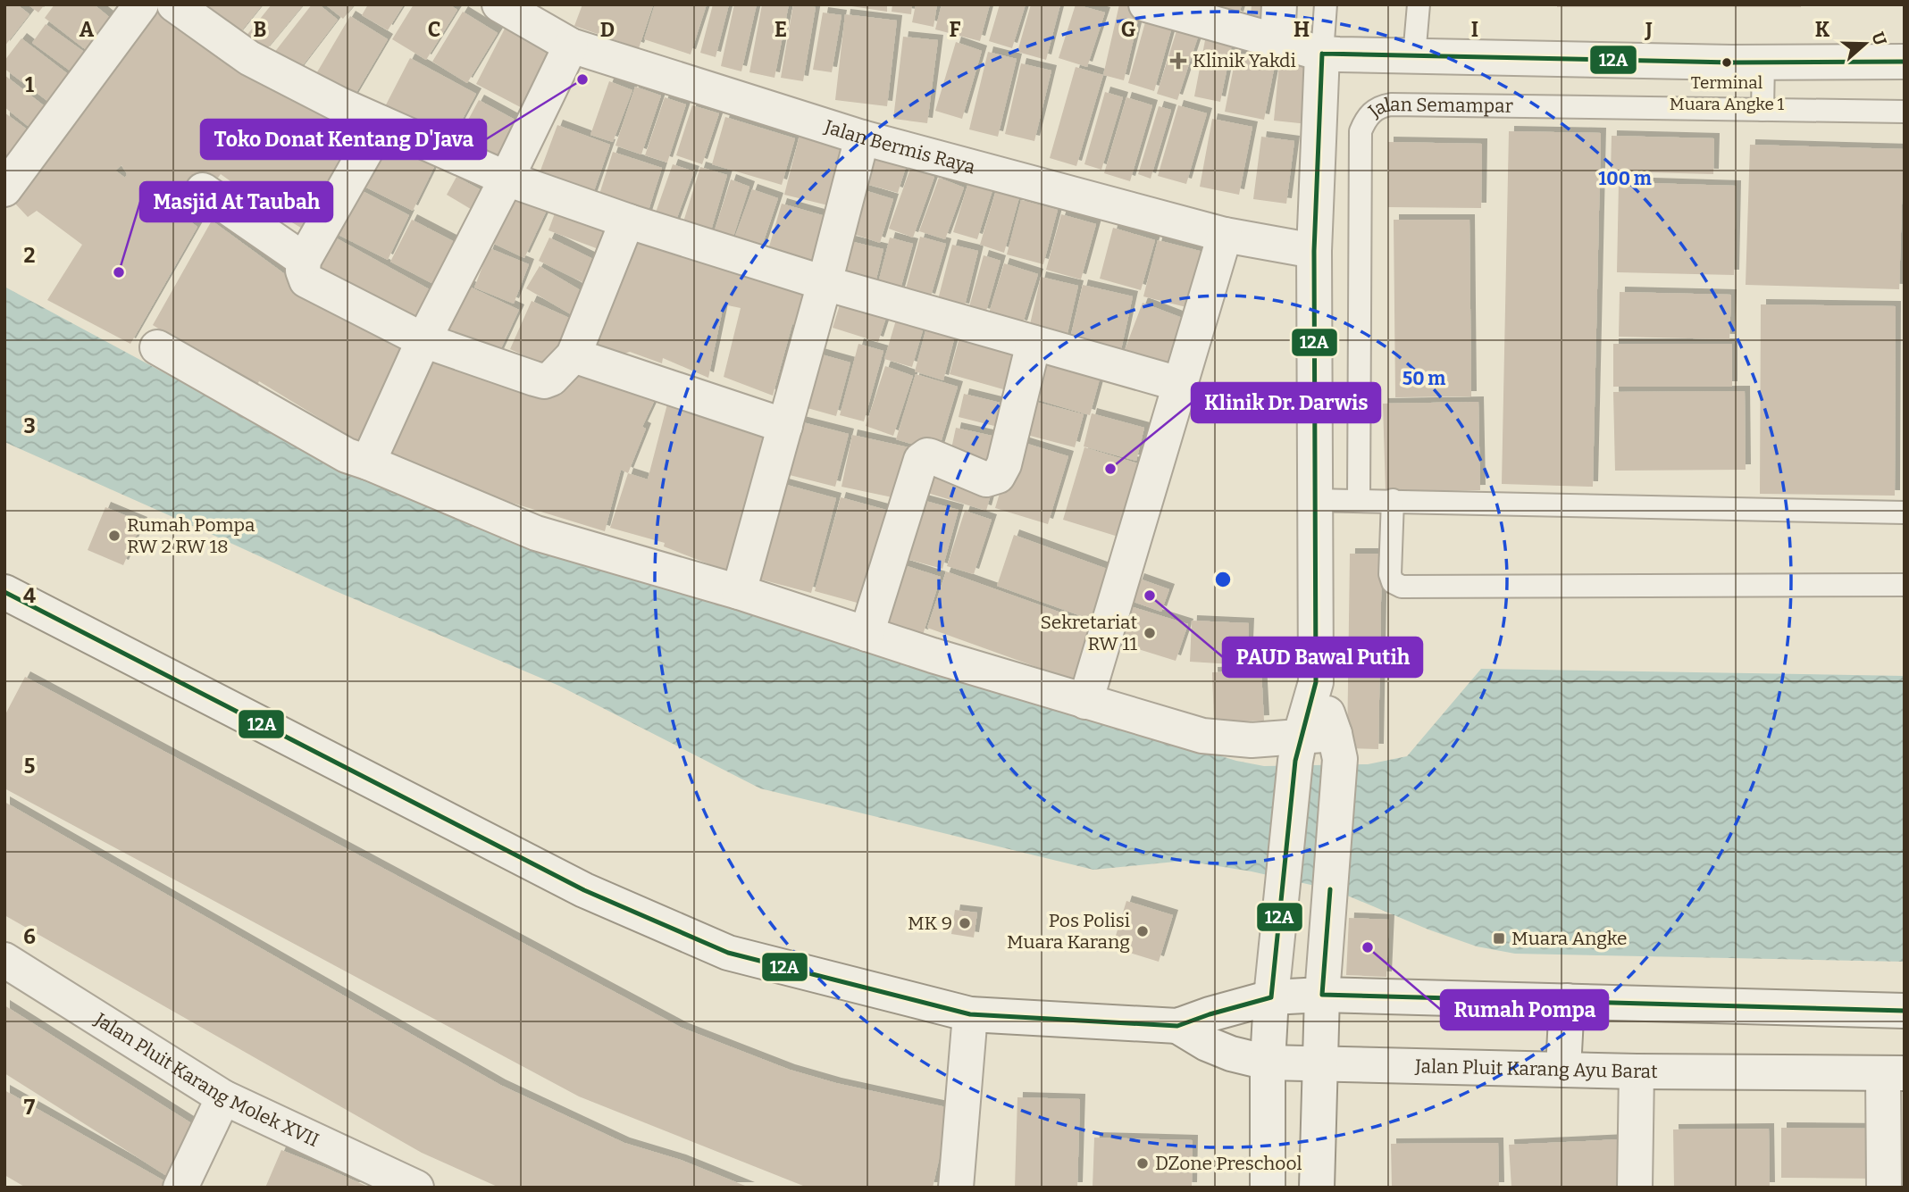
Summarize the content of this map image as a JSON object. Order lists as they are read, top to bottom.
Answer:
{
  "streets": {
    "street": ["Jalan Bermis Raya", "Jalan Pluit Karang Ayu Barat", "Jalan Pluit Karang Molek XVII"],
    "lane": ["Jalan Semampar"]
  },
  "places": {
    "health": ["Klinik Yakdi"],
    "other": [
      "Terminal Muara Angke 1",
      "Toko Donat Kentang D'Java",
      "Masjid At Taubah",
      "Klinik Dr. Darwis",
      "Rumah Pompa RW 2 RW 18",
      "PAUD Bawal Putih",
      "Sekretariat RW 11",
      "MK 9",
      "Pos Polisi Muara Karang",
      "Rumah Pompa",
      "DZone Preschool"
    ],
    "transit": ["Muara Angke"]
  },
  "lines": ["transit line 12A"],
  "north": "right",
  "grid": {
    "columns": [
      "A",
      "B",
      "C",
      "D",
      "E",
      "F",
      "G",
      "H",
      "I",
      "J",
      "K"
    ],
    "rows": [
      "1",
      "2",
      "3",
      "4",
      "5",
      "6",
      "7"
    ]
  },
  "rings": ["100 m", "50 m"]
}
